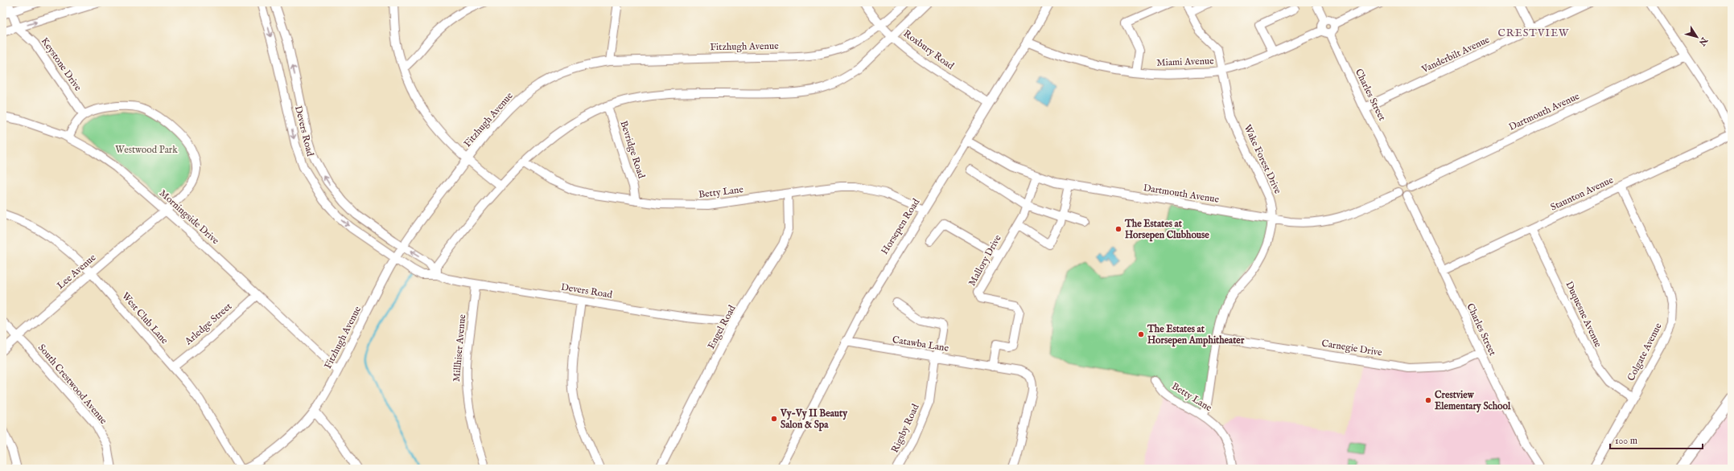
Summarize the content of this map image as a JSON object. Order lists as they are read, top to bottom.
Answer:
{
  "streets": {
    "street": [
      "Fitzhugh Avenue",
      "Roxbury Road",
      "Vanderbilt Avenue",
      "Miami Avenue",
      "Keystone Drive",
      "Charles Street",
      "Dartmouth Avenue",
      "Devers Road",
      "Bevridge Road",
      "Wake Forest Drive",
      "Betty Lane",
      "Staunton Avenue",
      "Morningside Drive",
      "Horsepen Road",
      "Mallory Drive",
      "Lee Avenue",
      "Duquesne Avenue",
      "West Club Lane",
      "Arledge Street",
      "Engel Road",
      "Catawba Lane",
      "Millhiser Avenue",
      "Carnegie Drive",
      "Colgate Avenue",
      "South Crestwood Avenue",
      "Rigsby Road"
    ]
  },
  "crossings": [
    ["Fitzhugh Avenue", "Roxbury Road"],
    ["Fitzhugh Avenue", "Devers Road"],
    ["Fitzhugh Avenue", "Morningside Drive"],
    ["Roxbury Road", "Horsepen Road"],
    ["Vanderbilt Avenue", "Charles Street"],
    ["Miami Avenue", "Charles Street"],
    ["Miami Avenue", "Wake Forest Drive"],
    ["Miami Avenue", "Horsepen Road"],
    ["Keystone Drive", "Lee Avenue"],
    ["Charles Street", "Dartmouth Avenue"],
    ["Charles Street", "Staunton Avenue"],
    ["Charles Street", "Carnegie Drive"],
    ["Dartmouth Avenue", "Wake Forest Drive"],
    ["Dartmouth Avenue", "Horsepen Road"],
    ["Dartmouth Avenue", "Mallory Drive"],
    ["Devers Road", "Engel Road"],
    ["Devers Road", "Millhiser Avenue"],
    ["Bevridge Road", "Betty Lane"],
    ["Wake Forest Drive", "Betty Lane"],
    ["Wake Forest Drive", "Carnegie Drive"],
    ["Betty Lane", "Horsepen Road"],
    ["Betty Lane", "Engel Road"],
    ["Staunton Avenue", "Duquesne Avenue"],
    ["Staunton Avenue", "Colgate Avenue"],
    ["Morningside Drive", "Lee Avenue"],
    ["Morningside Drive", "Arledge Street"],
    ["Horsepen Road", "Catawba Lane"],
    ["Mallory Drive", "Catawba Lane"],
    ["Lee Avenue", "West Club Lane"],
    ["Lee Avenue", "South Crestwood Avenue"],
    ["Duquesne Avenue", "Colgate Avenue"],
    ["West Club Lane", "Arledge Street"],
    ["Catawba Lane", "Rigsby Road"]
  ],
  "districts": ["CRESTVIEW"],
  "parks": ["Westwood Park"],
  "places": [
    "The Estates at Horsepen Clubhouse",
    "The Estates at Horsepen Amphitheater",
    "Crestview Elementary School",
    "Vy-Vy II Beauty Salon & Spa"
  ],
  "scale_bar": "100 m",
  "north": "bottom right"
}
